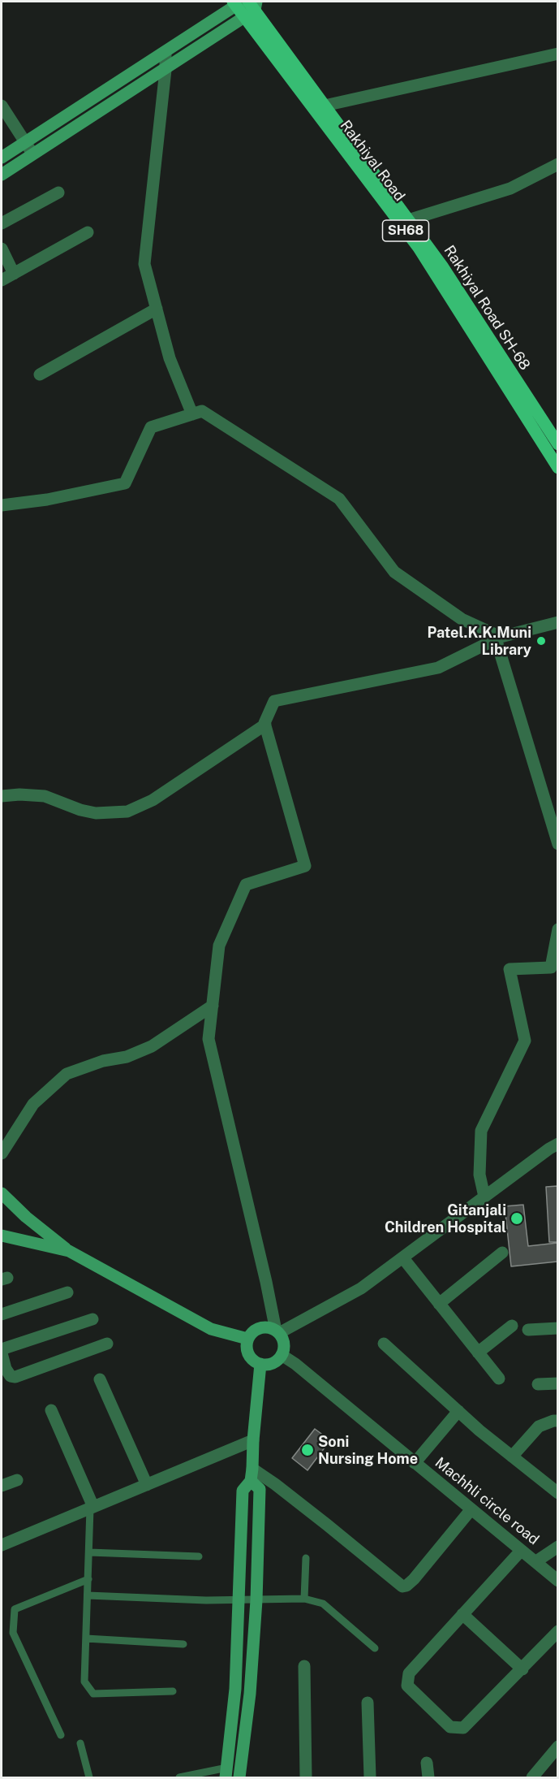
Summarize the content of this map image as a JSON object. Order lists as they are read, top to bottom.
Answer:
{
  "streets": {
    "main road": ["Rakhiyal Road", "SH68", "Rakhiyal Road SH-68"],
    "street": ["Machhli circle road"]
  },
  "crossings": [
    ["Rakhiyal Road", "Rakhiyal Road SH-68"]
  ],
  "places": ["Patel.K.K.Muni Library", "Gitanjali Children Hospital", "Soni Nursing Home"]
}
